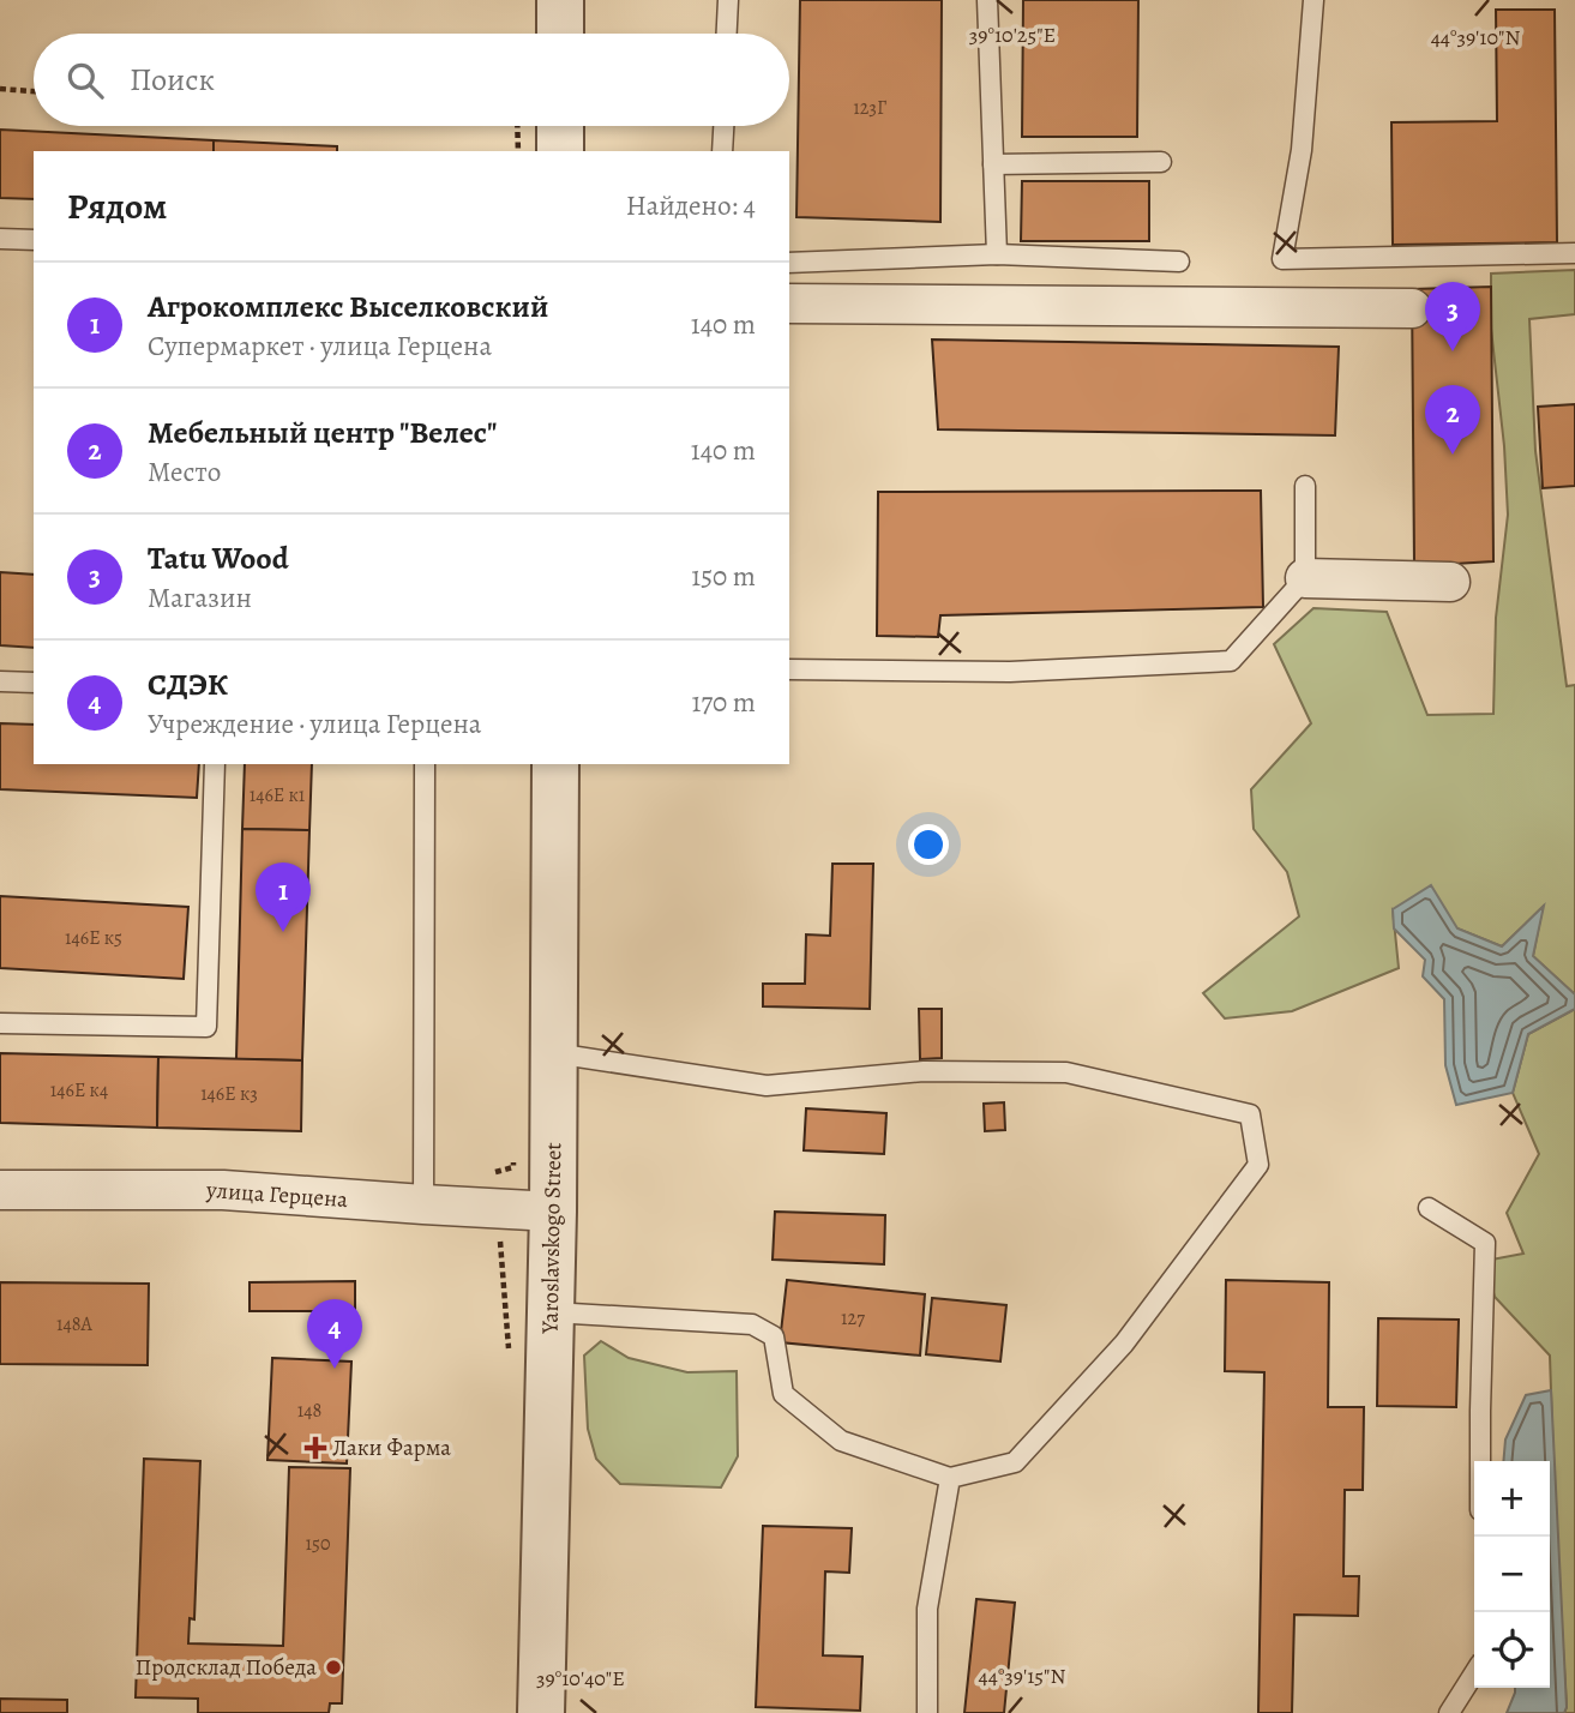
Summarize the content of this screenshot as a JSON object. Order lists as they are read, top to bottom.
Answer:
{
  "streets": {
    "street": ["улица Герцена", "Yaroslavskogo Street"]
  },
  "crossings": [
    ["улица Герцена", "Yaroslavskogo Street"]
  ],
  "places": {
    "health": ["Лаки Фарма"],
    "other": ["Продсклад Победа"]
  },
  "house_numbers": [
    "123Г",
    "146Е к1",
    "146Е к5",
    "146Е к4",
    "146Е к3",
    "127",
    "148А",
    "148",
    "150"
  ],
  "page": {
    "search": "Поиск",
    "heading": ["Рядом", "Найдено: 4"],
    "list": [
      {
        "mark": "1",
        "name": "Агрокомплекс Выселковский",
        "note": "Супермаркет · улица Герцена",
        "value": "140 m"
      },
      {
        "mark": "2",
        "name": "Мебельный центр \"Велес\"",
        "note": "Место",
        "value": "140 m"
      },
      {
        "mark": "3",
        "name": "Tatu Wood",
        "note": "Магазин",
        "value": "150 m"
      },
      {
        "mark": "4",
        "name": "СДЭК",
        "note": "Учреждение · улица Герцена",
        "value": "170 m"
      }
    ],
    "pins": [
      "3",
      "2",
      "1",
      "4"
    ],
    "map_buttons": ["+", "−"]
  },
  "coordinates": [
    "39°10'25\"E",
    "44°39'10\"N",
    "44°39'15\"N",
    "39°10'40\"E"
  ]
}
